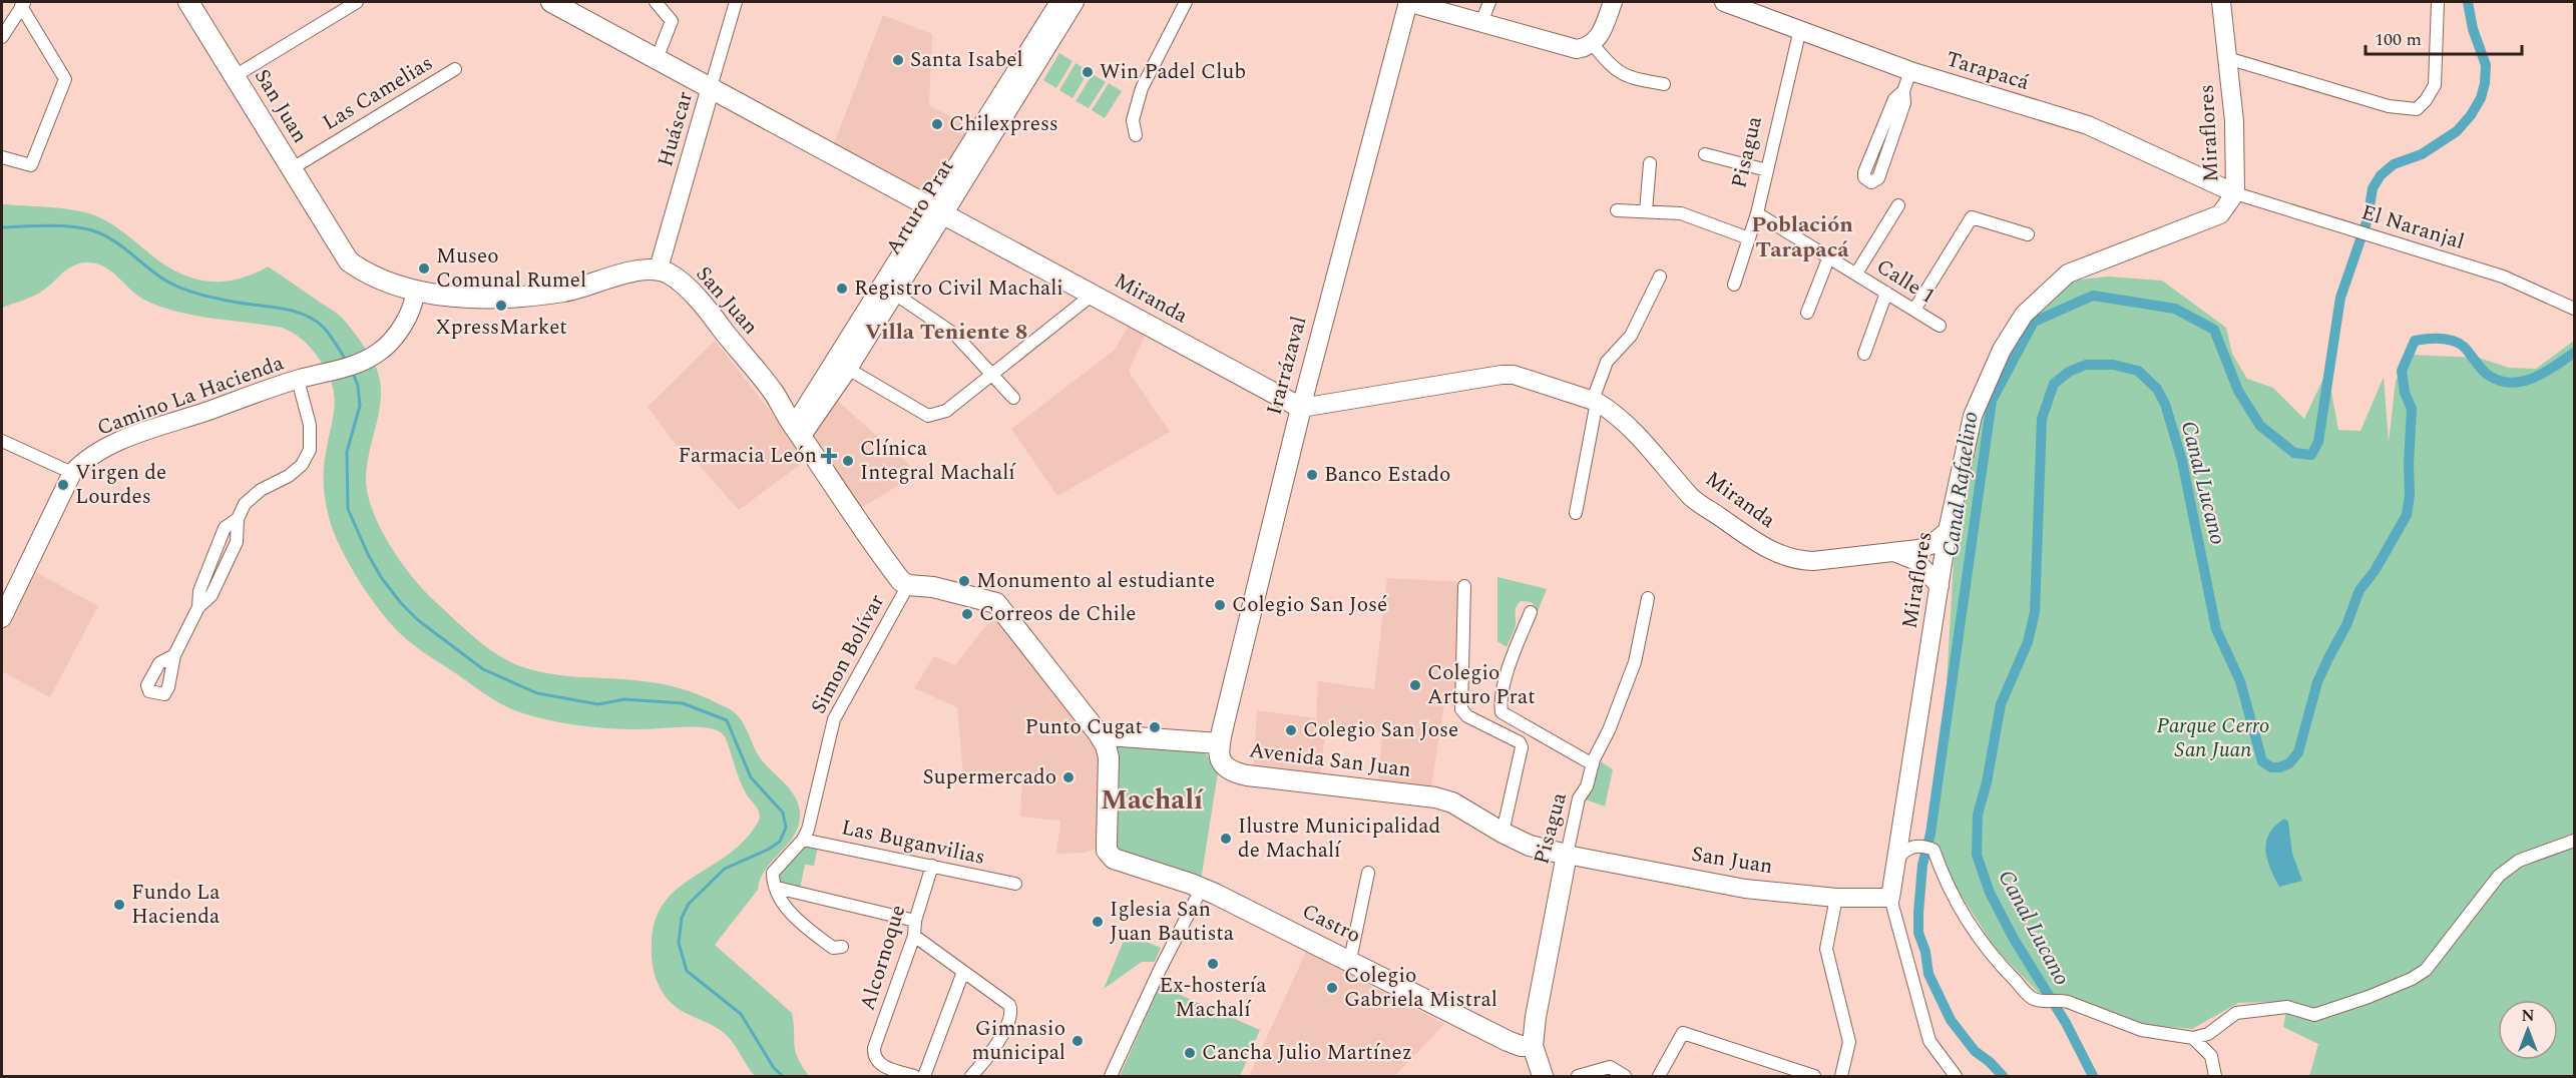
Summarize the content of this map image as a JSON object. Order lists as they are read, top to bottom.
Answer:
{
  "streets": {
    "main road": [
      "San Juan",
      "Pisagua",
      "Miranda",
      "Irarrázaval",
      "Avenida San Juan",
      "Castro"
    ],
    "street": [
      "Tarapacá",
      "Las Camelias",
      "Huáscar",
      "Miraflores",
      "Arturo Prat",
      "El Naranjal",
      "Calle 1",
      "Camino La Hacienda",
      "Simon Bolívar",
      "Las Buganvilias",
      "Alcornoque"
    ]
  },
  "crossings": [
    ["Tarapacá", "Miraflores"],
    ["Tarapacá", "Pisagua"],
    ["Tarapacá", "El Naranjal"],
    ["Las Camelias", "San Juan"],
    ["San Juan", "Huáscar"],
    ["San Juan", "Miraflores"],
    ["San Juan", "Pisagua"],
    ["San Juan", "Arturo Prat"],
    ["San Juan", "Camino La Hacienda"],
    ["San Juan", "Simon Bolívar"],
    ["San Juan", "Avenida San Juan"],
    ["Huáscar", "Miranda"],
    ["Miraflores", "El Naranjal"],
    ["Miraflores", "Miranda"],
    ["Pisagua", "Calle 1"],
    ["Pisagua", "Avenida San Juan"],
    ["Pisagua", "Castro"],
    ["Arturo Prat", "Miranda"],
    ["Miranda", "Irarrázaval"],
    ["Irarrázaval", "Avenida San Juan"],
    ["Simon Bolívar", "Las Buganvilias"],
    ["Avenida San Juan", "Castro"],
    ["Las Buganvilias", "Alcornoque"]
  ],
  "districts": ["Población Tarapacá", "Villa Teniente 8", "Machalí"],
  "water": ["Canal Lucano", "Canal Rafaelino"],
  "parks": ["Parque Cerro San Juan"],
  "places": {
    "other": [
      "Santa Isabel",
      "Win Padel Club",
      "Chilexpress",
      "Museo Comunal Rumel",
      "Registro Civil Machali",
      "XpressMarket",
      "Clínica Integral Machalí",
      "Banco Estado",
      "Virgen de Lourdes",
      "Monumento al estudiante",
      "Colegio San José",
      "Correos de Chile",
      "Colegio Arturo Prat",
      "Punto Cugat",
      "Colegio San Jose",
      "Supermercado",
      "Ilustre Municipalidad de Machalí",
      "Fundo La Hacienda",
      "Iglesia San Juan Bautista",
      "Ex-hostería Machalí",
      "Colegio Gabriela Mistral",
      "Gimnasio municipal",
      "Cancha Julio Martínez"
    ],
    "health": ["Farmacia León"]
  },
  "scale_bar": "100 m",
  "north": "top"
}
